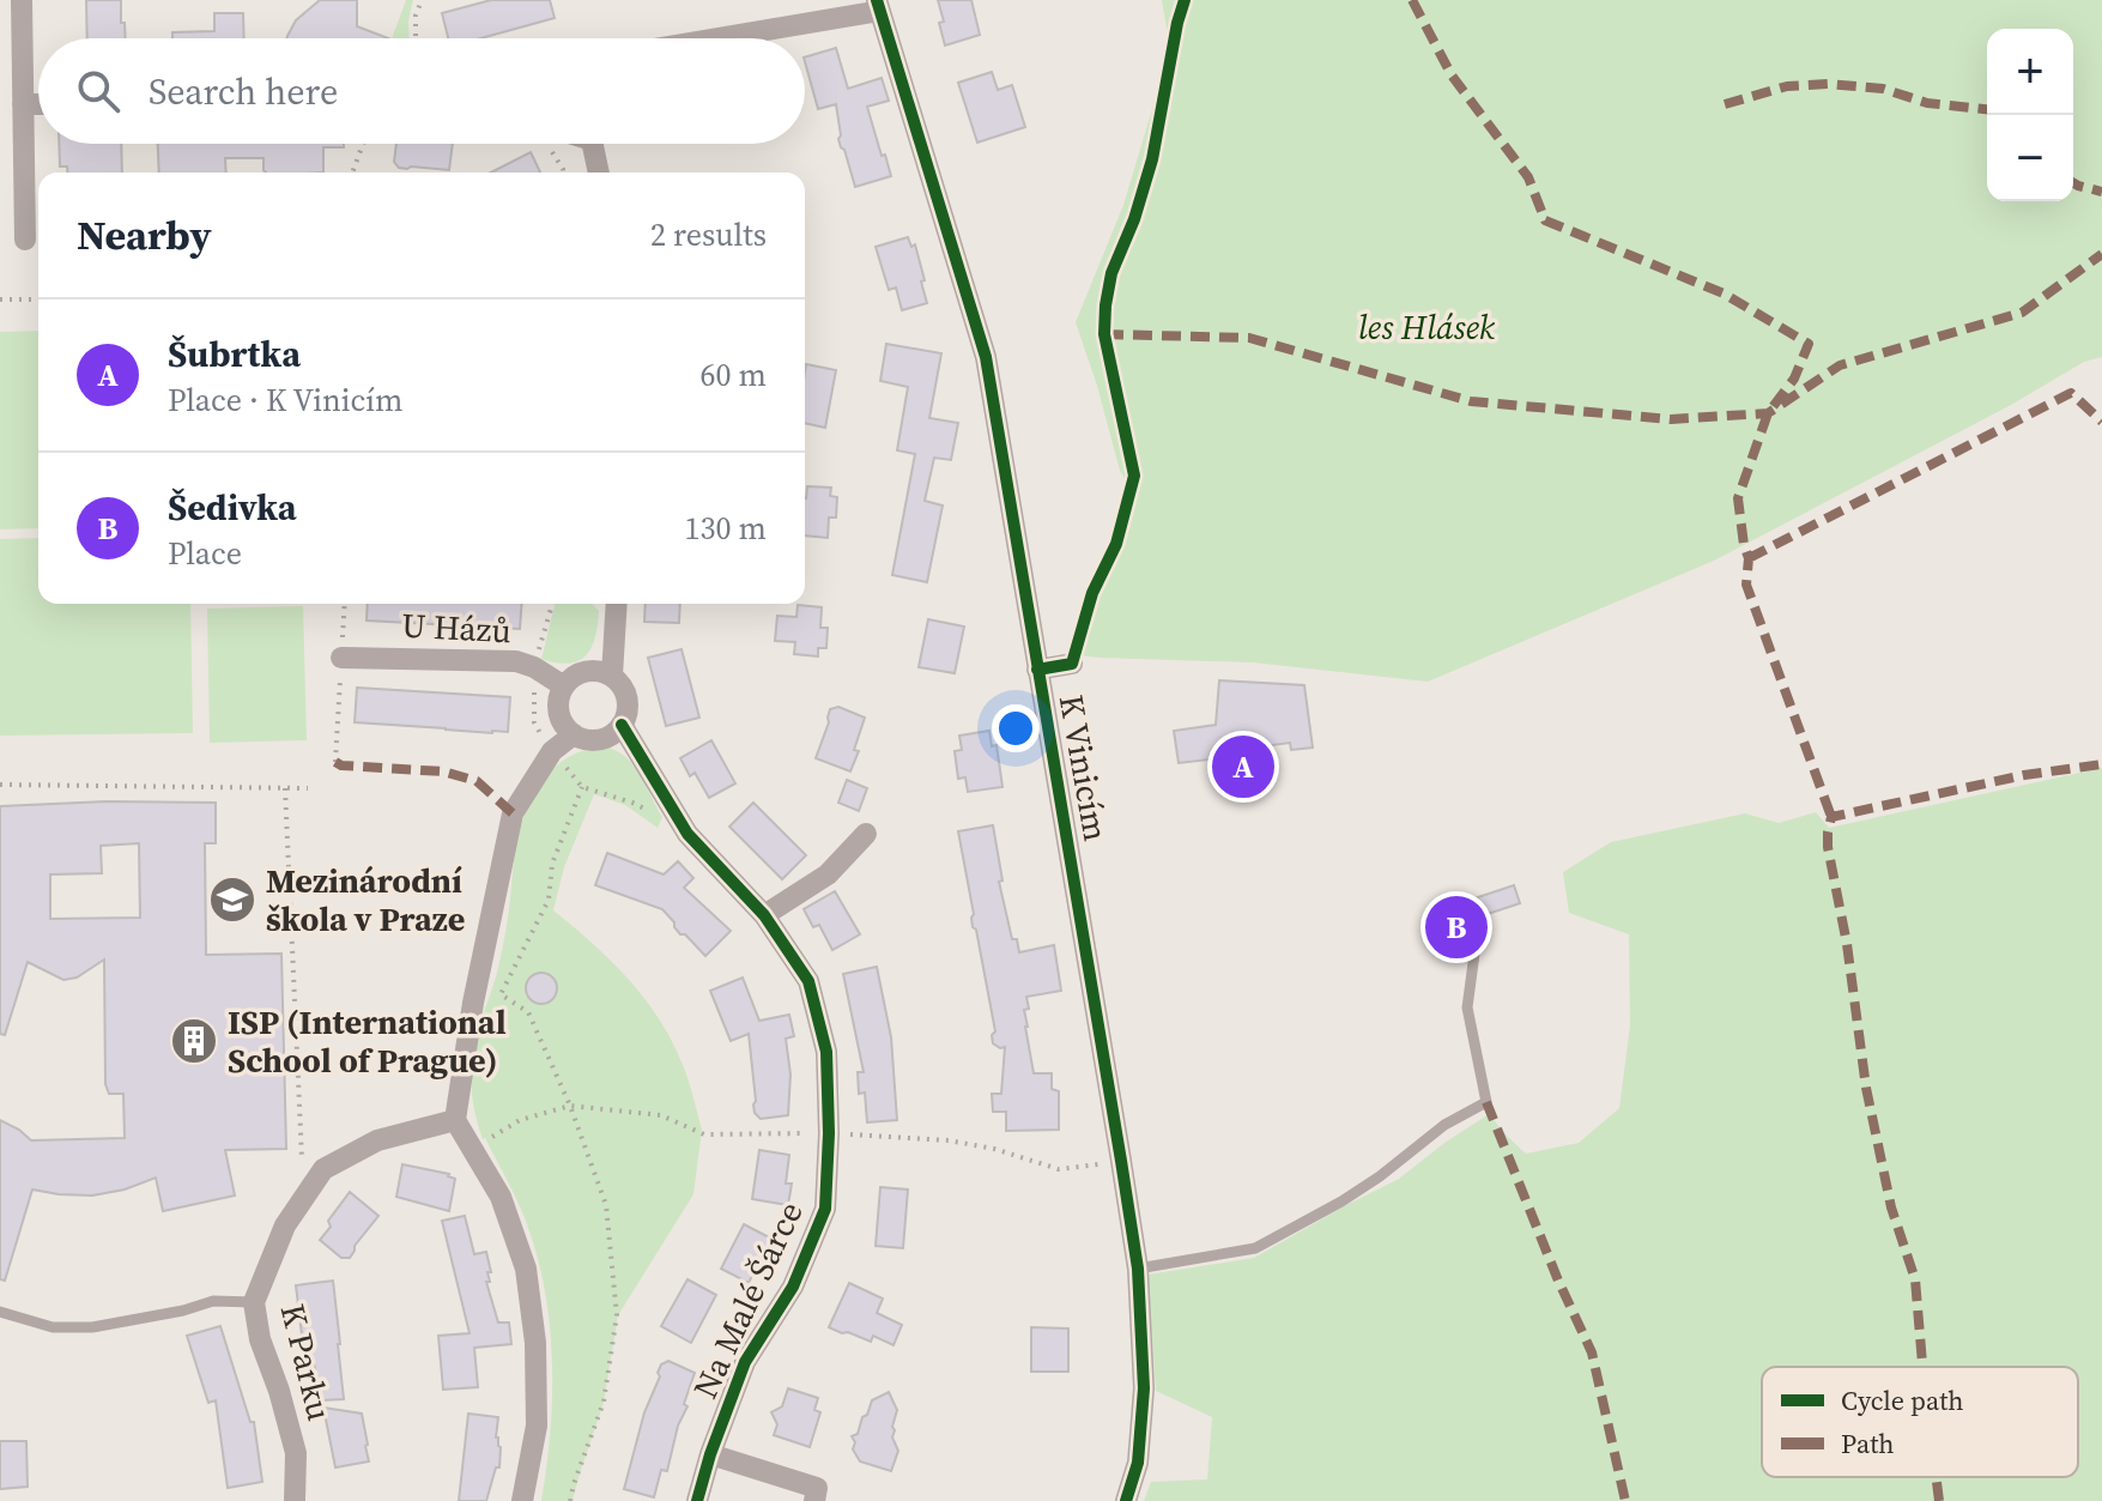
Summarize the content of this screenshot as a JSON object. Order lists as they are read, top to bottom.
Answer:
{
  "streets": {
    "street": [
      "U Házů",
      "K Vinicím",
      "Na Malé Šárce",
      "K Parku"
    ]
  },
  "crossings": [
    ["U Házů", "Na Malé Šárce"]
  ],
  "parks": ["les Hlásek"],
  "places": {
    "school or university": ["Mezinárodní škola v Praze"],
    "building": ["ISP (International School of Prague)"]
  },
  "legend": ["Cycle path", "Path"],
  "page": {
    "map_buttons": ["+", "−"],
    "search": "Search here",
    "heading": ["Nearby", "2 results"],
    "list": [
      {
        "mark": "A",
        "name": "Šubrtka",
        "note": "Place · K Vinicím",
        "value": "60 m"
      },
      {
        "mark": "B",
        "name": "Šedivka",
        "note": "Place",
        "value": "130 m"
      }
    ],
    "pins": ["A", "B"]
  }
}
